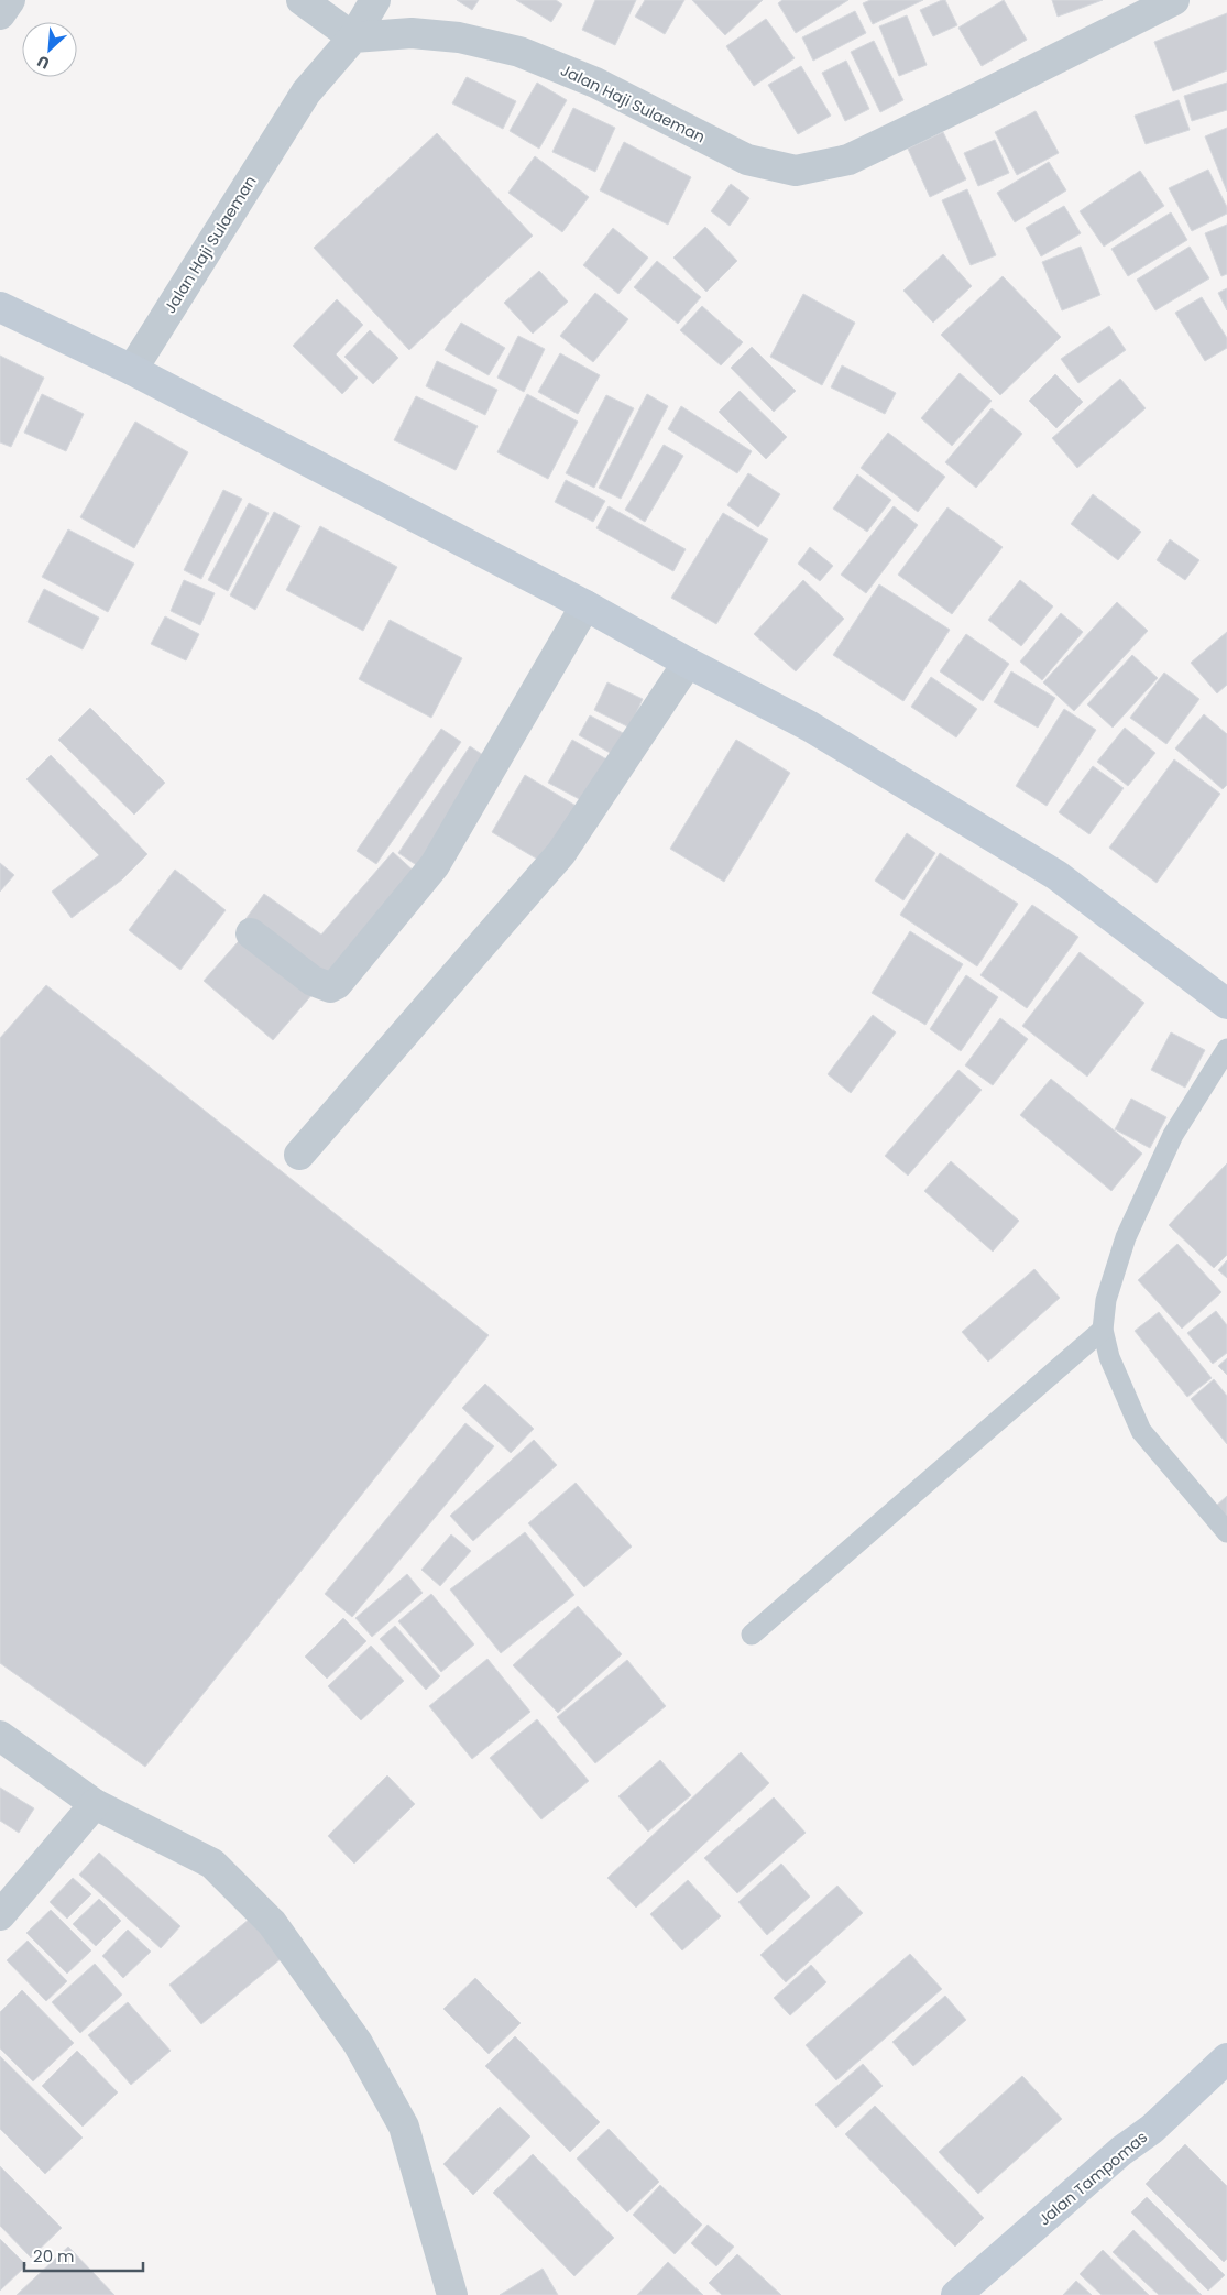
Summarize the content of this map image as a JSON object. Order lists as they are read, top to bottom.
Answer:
{
  "streets": {
    "main road": ["Jalan Tampomas"],
    "street": ["Jalan Haji Sulaeman"]
  },
  "scale_bar": "20 m",
  "north": "bottom left"
}
